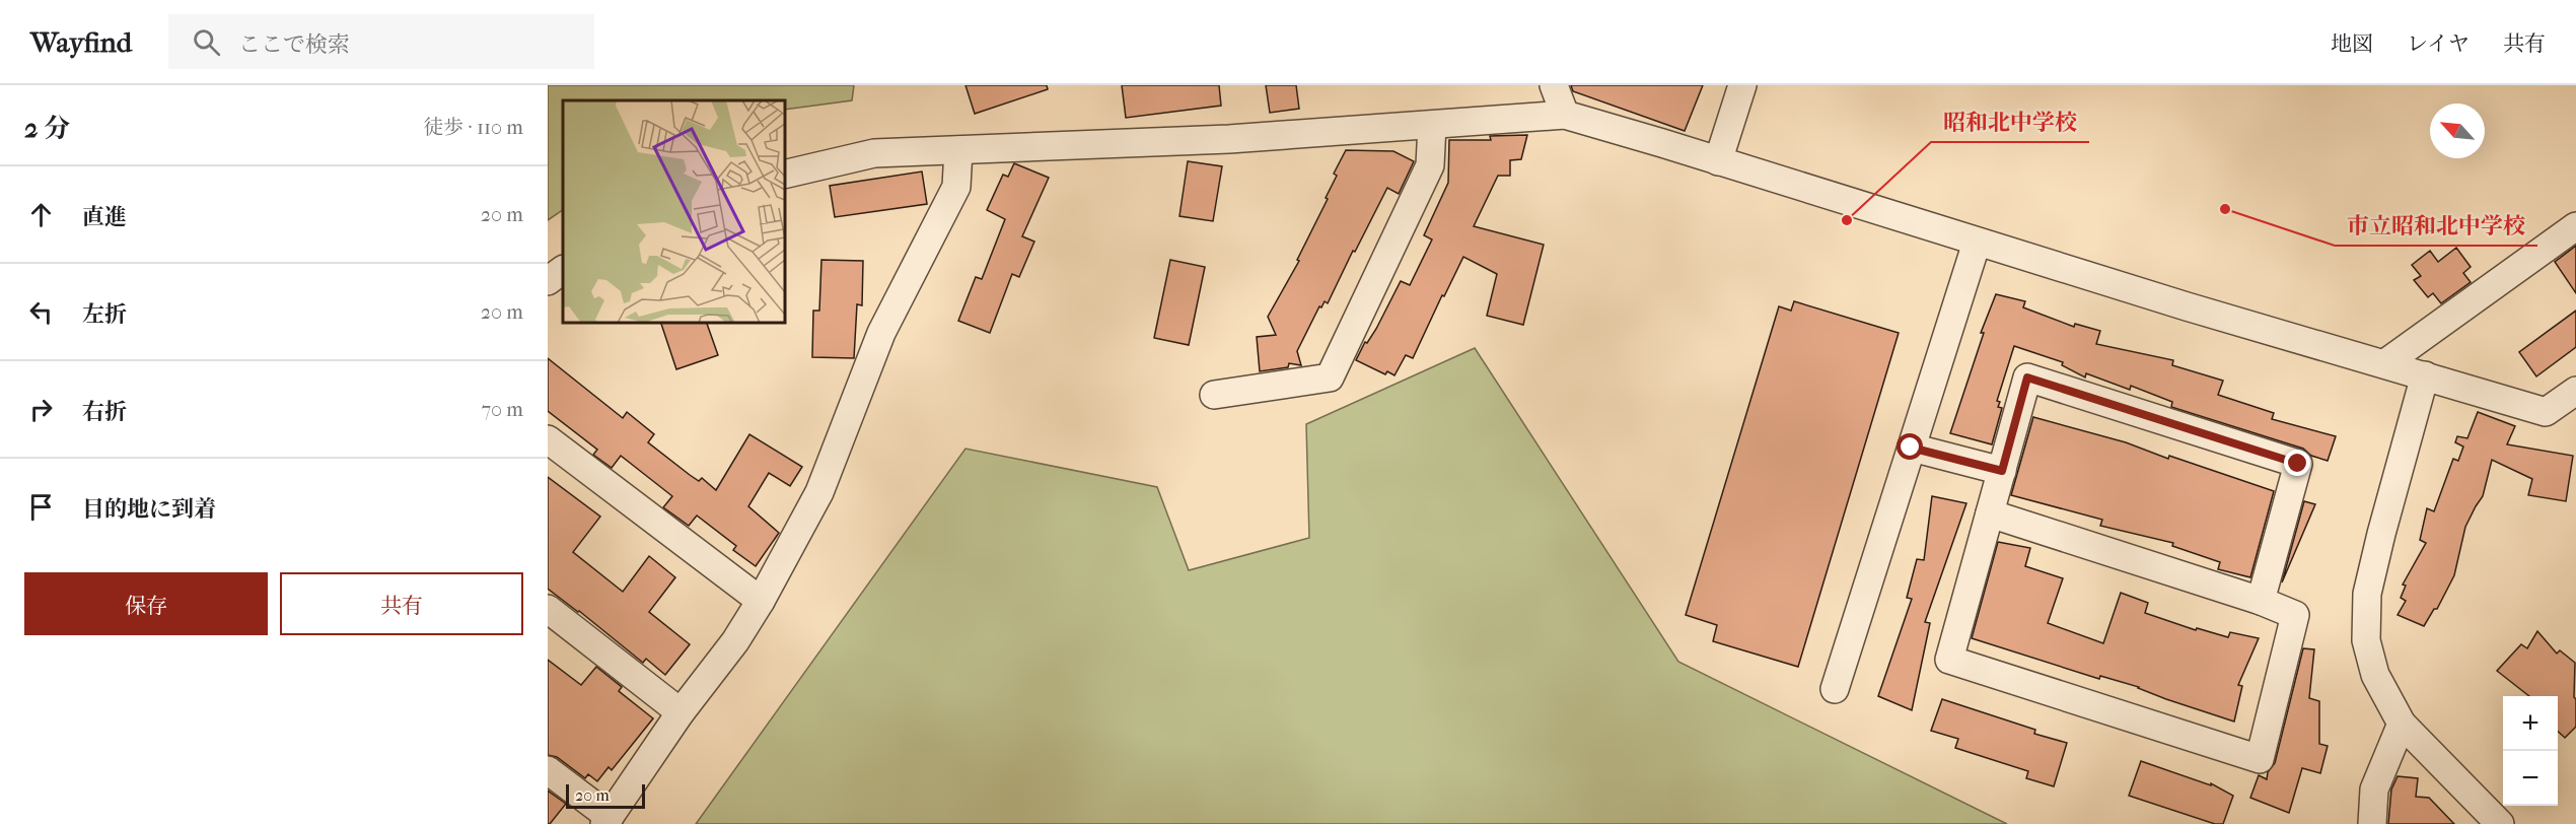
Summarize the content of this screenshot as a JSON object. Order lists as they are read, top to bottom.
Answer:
{
  "places": ["市立昭和北中学校", "昭和北中学校"],
  "scale_bar": "20 m",
  "north": "top left",
  "page": {
    "header": "Wayfind",
    "search": "ここで検索",
    "nav": ["地図", "レイヤ", "共有"],
    "heading": ["2 分", "徒歩 · 110 m"],
    "list": [
      ["直進", "20 m"],
      ["左折", "20 m"],
      ["右折", "70 m"],
      "目的地に到着"
    ],
    "buttons": ["保存", "共有"],
    "map_buttons": ["+", "−"],
    "scale": "20 m"
  }
}
